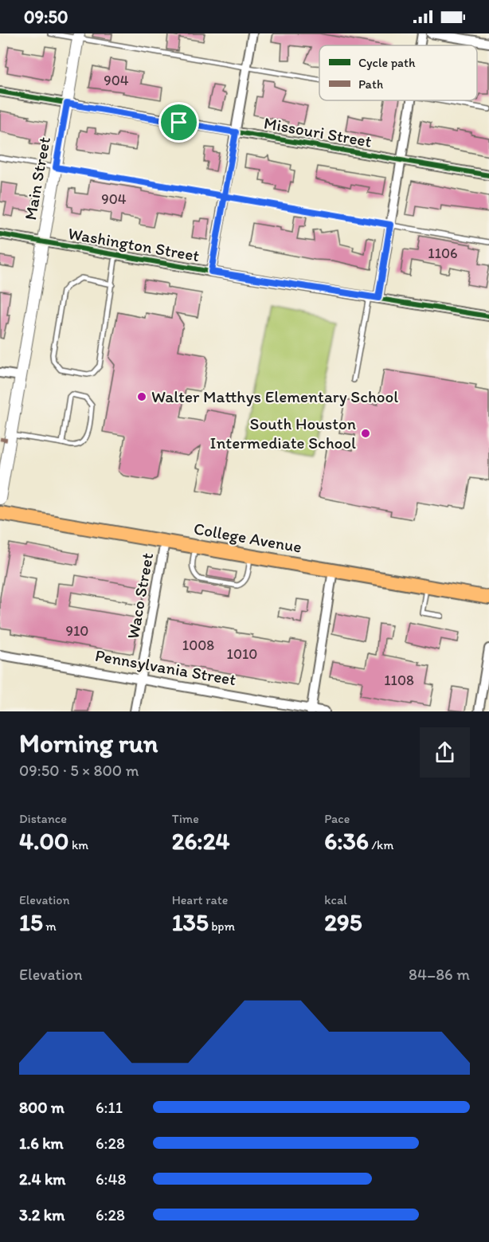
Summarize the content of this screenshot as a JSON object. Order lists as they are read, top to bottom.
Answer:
{
  "streets": {
    "main road": ["College Avenue"],
    "street": [
      "Missouri Street",
      "Main Street",
      "Washington Street",
      "Waco Street",
      "Pennsylvania Street"
    ]
  },
  "crossings": [
    ["Missouri Street", "Main Street"],
    ["Main Street", "Washington Street"],
    ["College Avenue", "Waco Street"],
    ["Waco Street", "Pennsylvania Street"]
  ],
  "places": ["Walter Matthys Elementary School", "South Houston Intermediate School"],
  "house_numbers": [
    "904",
    "904",
    "1106",
    "910",
    "1008",
    "1010",
    "1108"
  ],
  "legend": ["Cycle path", "Path"],
  "page": {
    "status": "09:50",
    "heading": ["Morning run", "09:50 · 5 × 800 m"],
    "stats": [
      ["Distance", "4.00 km"],
      ["Time", "26:24"],
      ["Pace", "6:36 /km"],
      ["Elevation", "15 m"],
      ["Heart rate", "135 bpm"],
      ["kcal", "295"]
    ],
    "chart": ["Elevation", "84–86 m"],
    "list": [
      {
        "name": "800 m",
        "note": "6:11"
      },
      {
        "name": "1.6 km",
        "note": "6:28"
      },
      {
        "name": "2.4 km",
        "note": "6:48"
      },
      {
        "name": "3.2 km",
        "note": "6:28"
      }
    ]
  }
}
